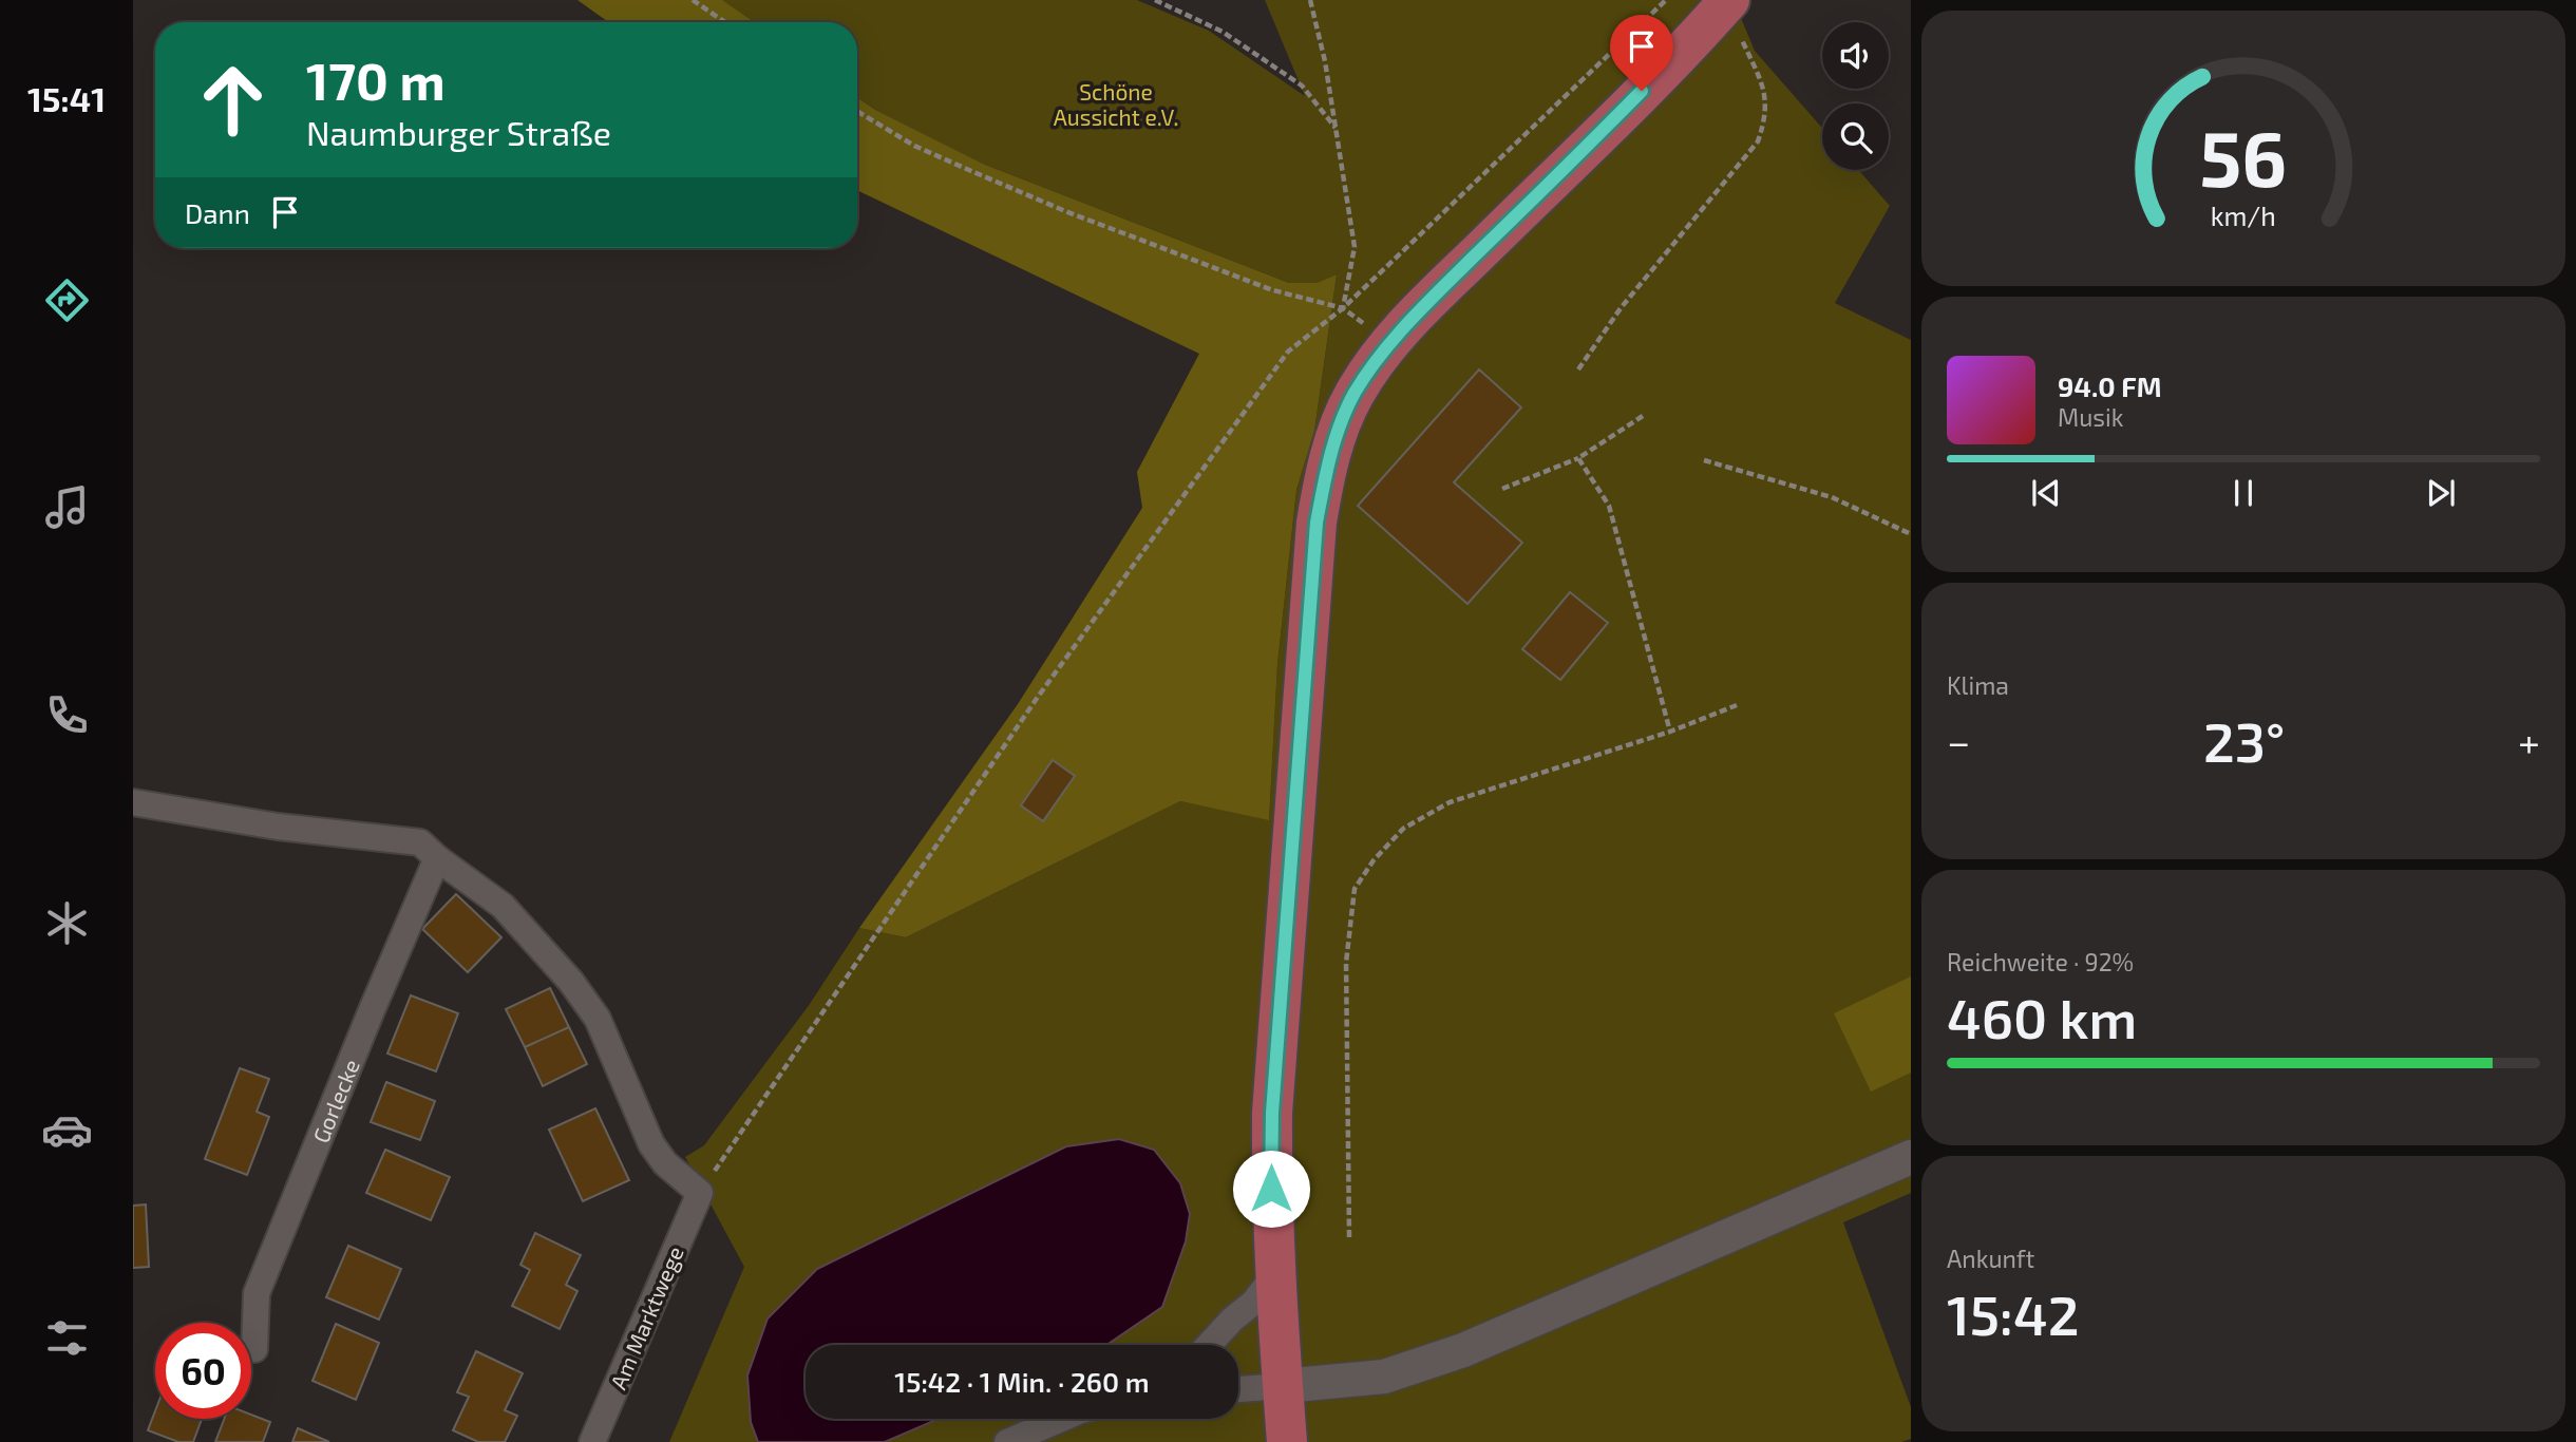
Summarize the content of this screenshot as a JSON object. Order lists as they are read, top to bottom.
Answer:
{
  "streets": {
    "street": ["Gorlecke", "Am Marktwege"]
  },
  "parks": ["Schöne Aussicht e.V."],
  "page": {
    "tabs": "15:41",
    "turn": ["170 m", "Naumburger Straße"],
    "then": "Dann",
    "song": ["94.0 FM", "Musik"],
    "tile": [
      "Klima",
      ["Reichweite · 92%", "460 km"],
      ["Ankunft", "15:42"]
    ],
    "heat": ["−", "23°", "+"],
    "limit": "60",
    "trip": "15:42 · 1 Min. · 260 m",
    "gauge": ["56", "km/h"]
  }
}
